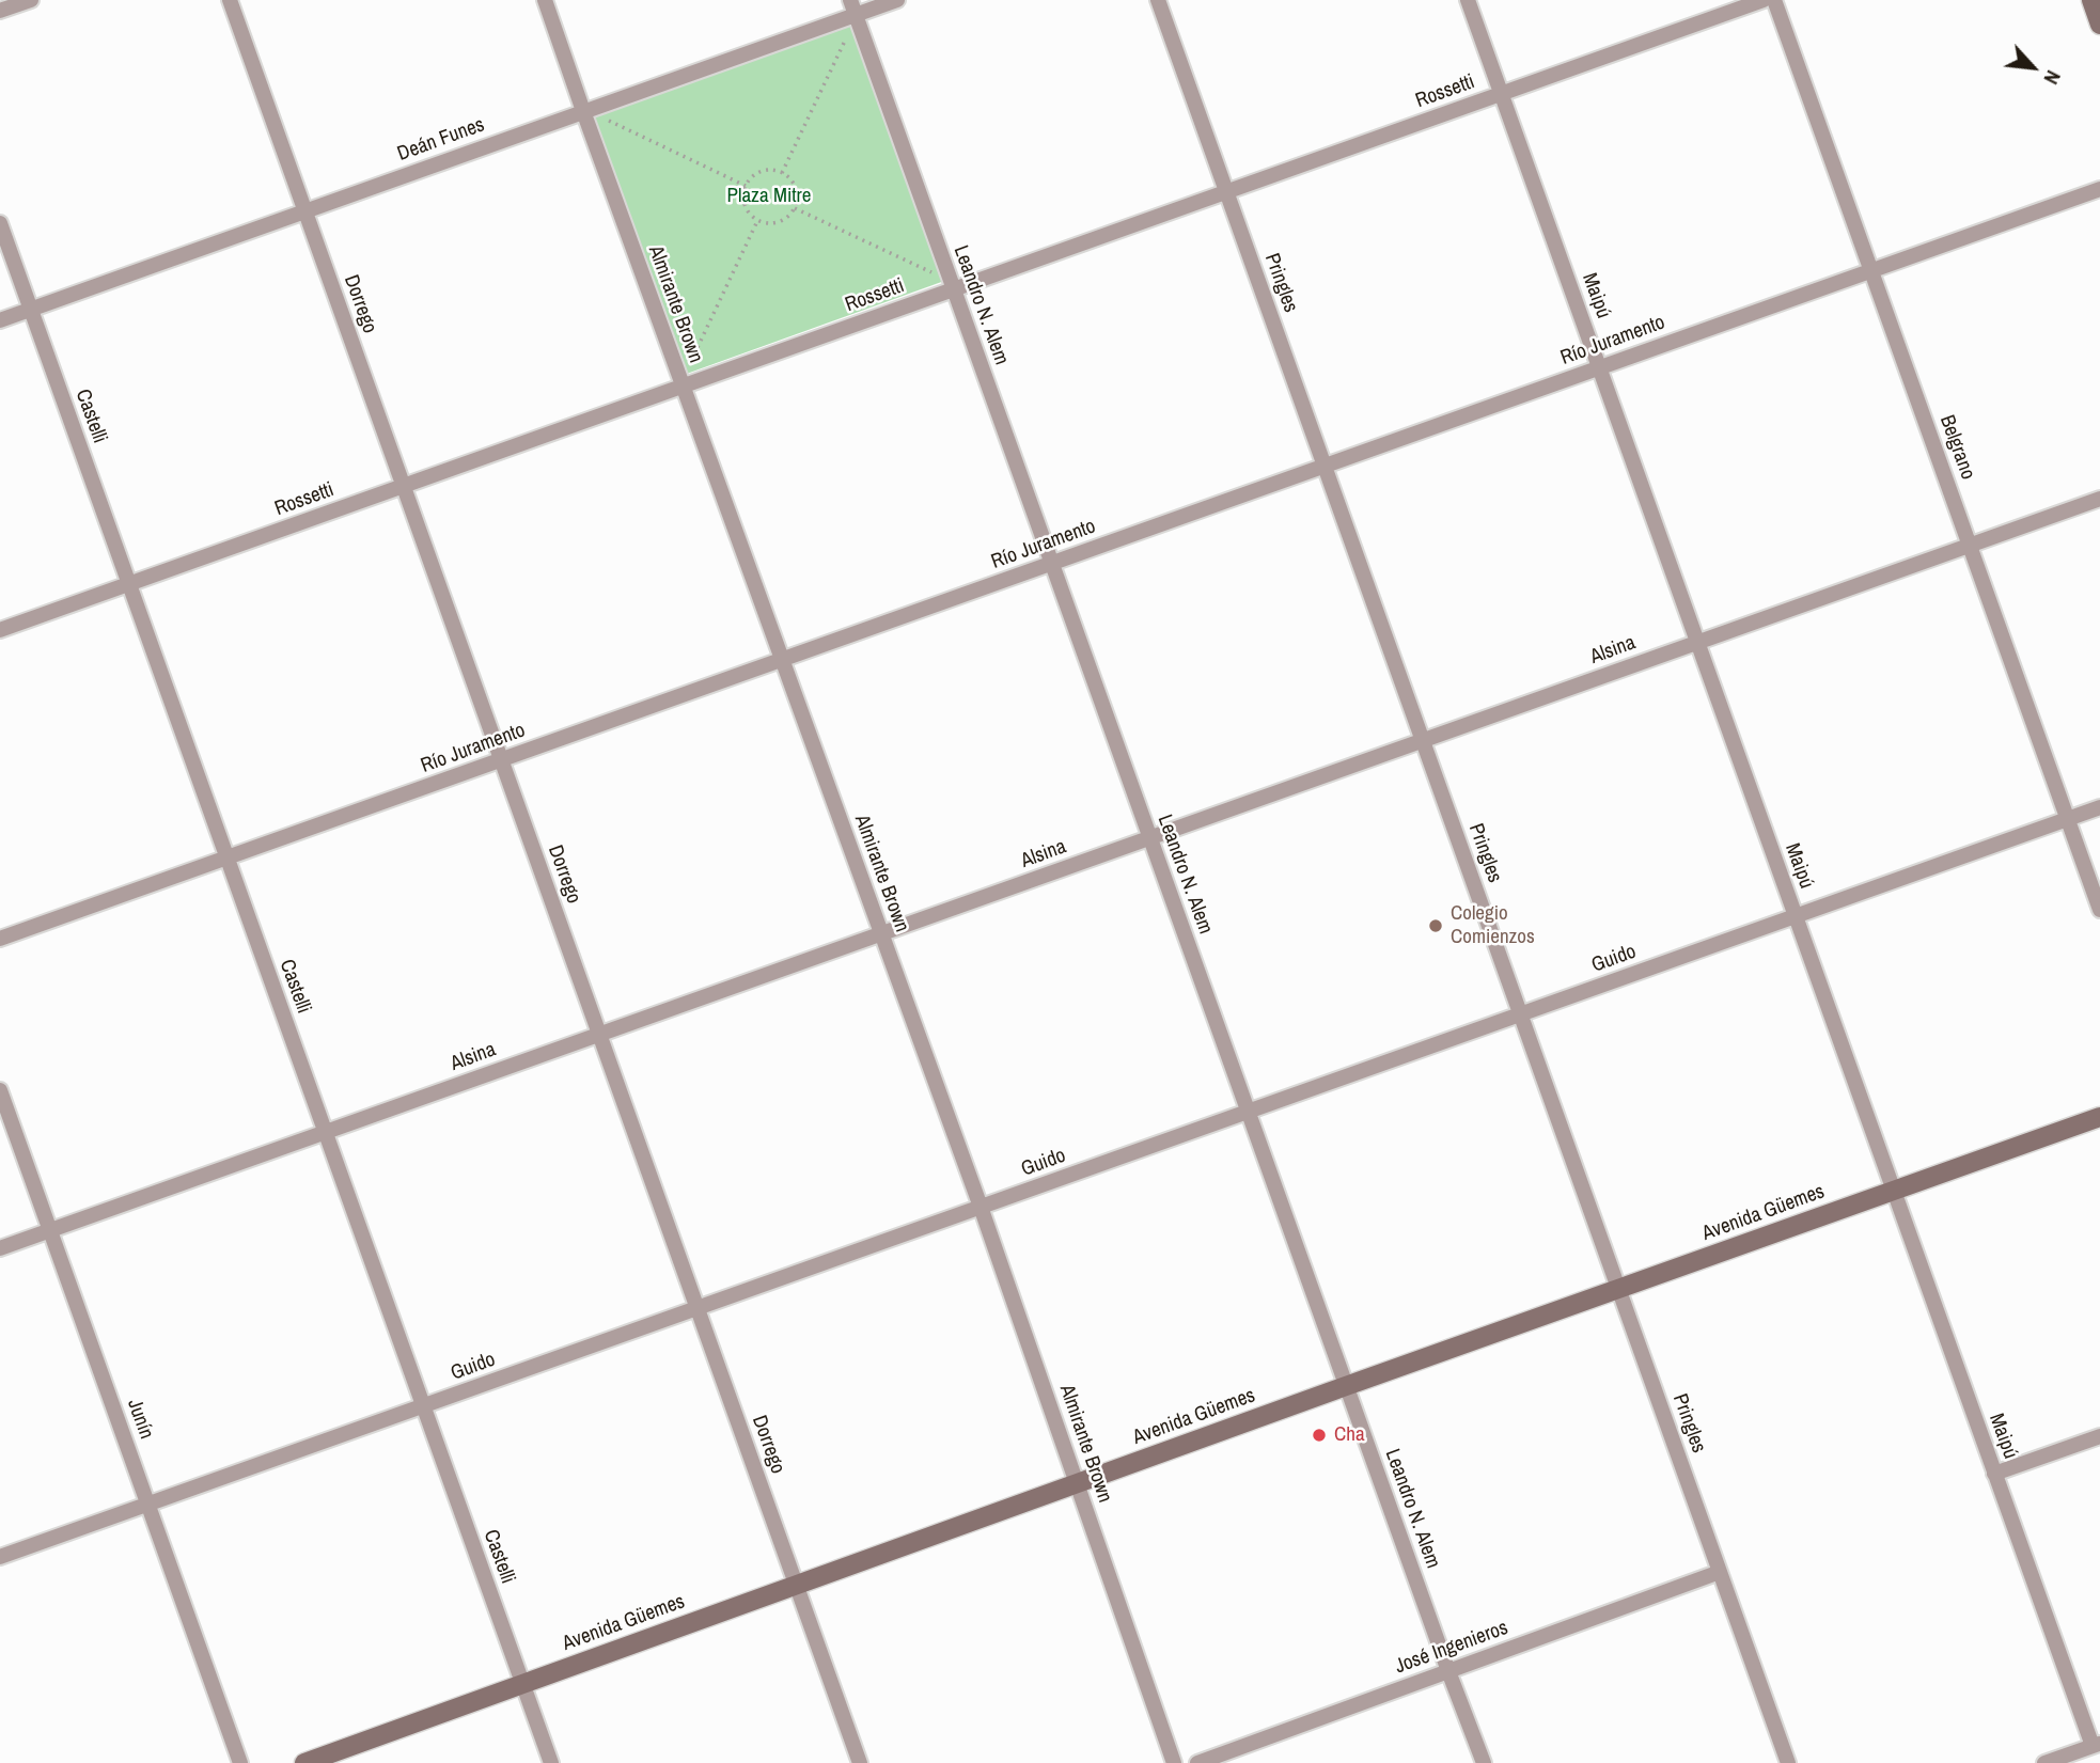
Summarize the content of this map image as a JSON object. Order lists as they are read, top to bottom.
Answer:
{
  "streets": {
    "main road": ["Avenida Güemes"],
    "street": [
      "Rossetti",
      "Deán Funes",
      "Pringles",
      "Maipú",
      "Dorrego",
      "Almirante Brown",
      "Leandro N. Alem",
      "Río Juramento",
      "Castelli",
      "Belgrano",
      "Alsina",
      "Guido",
      "Junín",
      "José Ingenieros"
    ]
  },
  "crossings": [
    ["Rossetti", "Pringles"],
    ["Rossetti", "Maipú"],
    ["Rossetti", "Dorrego"],
    ["Rossetti", "Almirante Brown"],
    ["Rossetti", "Leandro N. Alem"],
    ["Rossetti", "Castelli"],
    ["Deán Funes", "Dorrego"],
    ["Deán Funes", "Almirante Brown"],
    ["Deán Funes", "Leandro N. Alem"],
    ["Deán Funes", "Castelli"],
    ["Pringles", "Río Juramento"],
    ["Pringles", "Alsina"],
    ["Pringles", "Guido"],
    ["Pringles", "Avenida Güemes"],
    ["Pringles", "José Ingenieros"],
    ["Maipú", "Río Juramento"],
    ["Maipú", "Alsina"],
    ["Maipú", "Guido"],
    ["Maipú", "Avenida Güemes"],
    ["Dorrego", "Río Juramento"],
    ["Dorrego", "Alsina"],
    ["Dorrego", "Guido"],
    ["Dorrego", "Avenida Güemes"],
    ["Almirante Brown", "Río Juramento"],
    ["Almirante Brown", "Alsina"],
    ["Almirante Brown", "Guido"],
    ["Almirante Brown", "Avenida Güemes"],
    ["Leandro N. Alem", "Río Juramento"],
    ["Leandro N. Alem", "Alsina"],
    ["Leandro N. Alem", "Guido"],
    ["Leandro N. Alem", "Avenida Güemes"],
    ["Leandro N. Alem", "José Ingenieros"],
    ["Río Juramento", "Castelli"],
    ["Río Juramento", "Belgrano"],
    ["Castelli", "Alsina"],
    ["Castelli", "Guido"],
    ["Castelli", "Avenida Güemes"],
    ["Belgrano", "Alsina"],
    ["Belgrano", "Guido"],
    ["Alsina", "Junín"],
    ["Guido", "Junín"]
  ],
  "parks": ["Plaza Mitre"],
  "places": ["Colegio Comienzos", "Cha"],
  "north": "bottom right"
}
